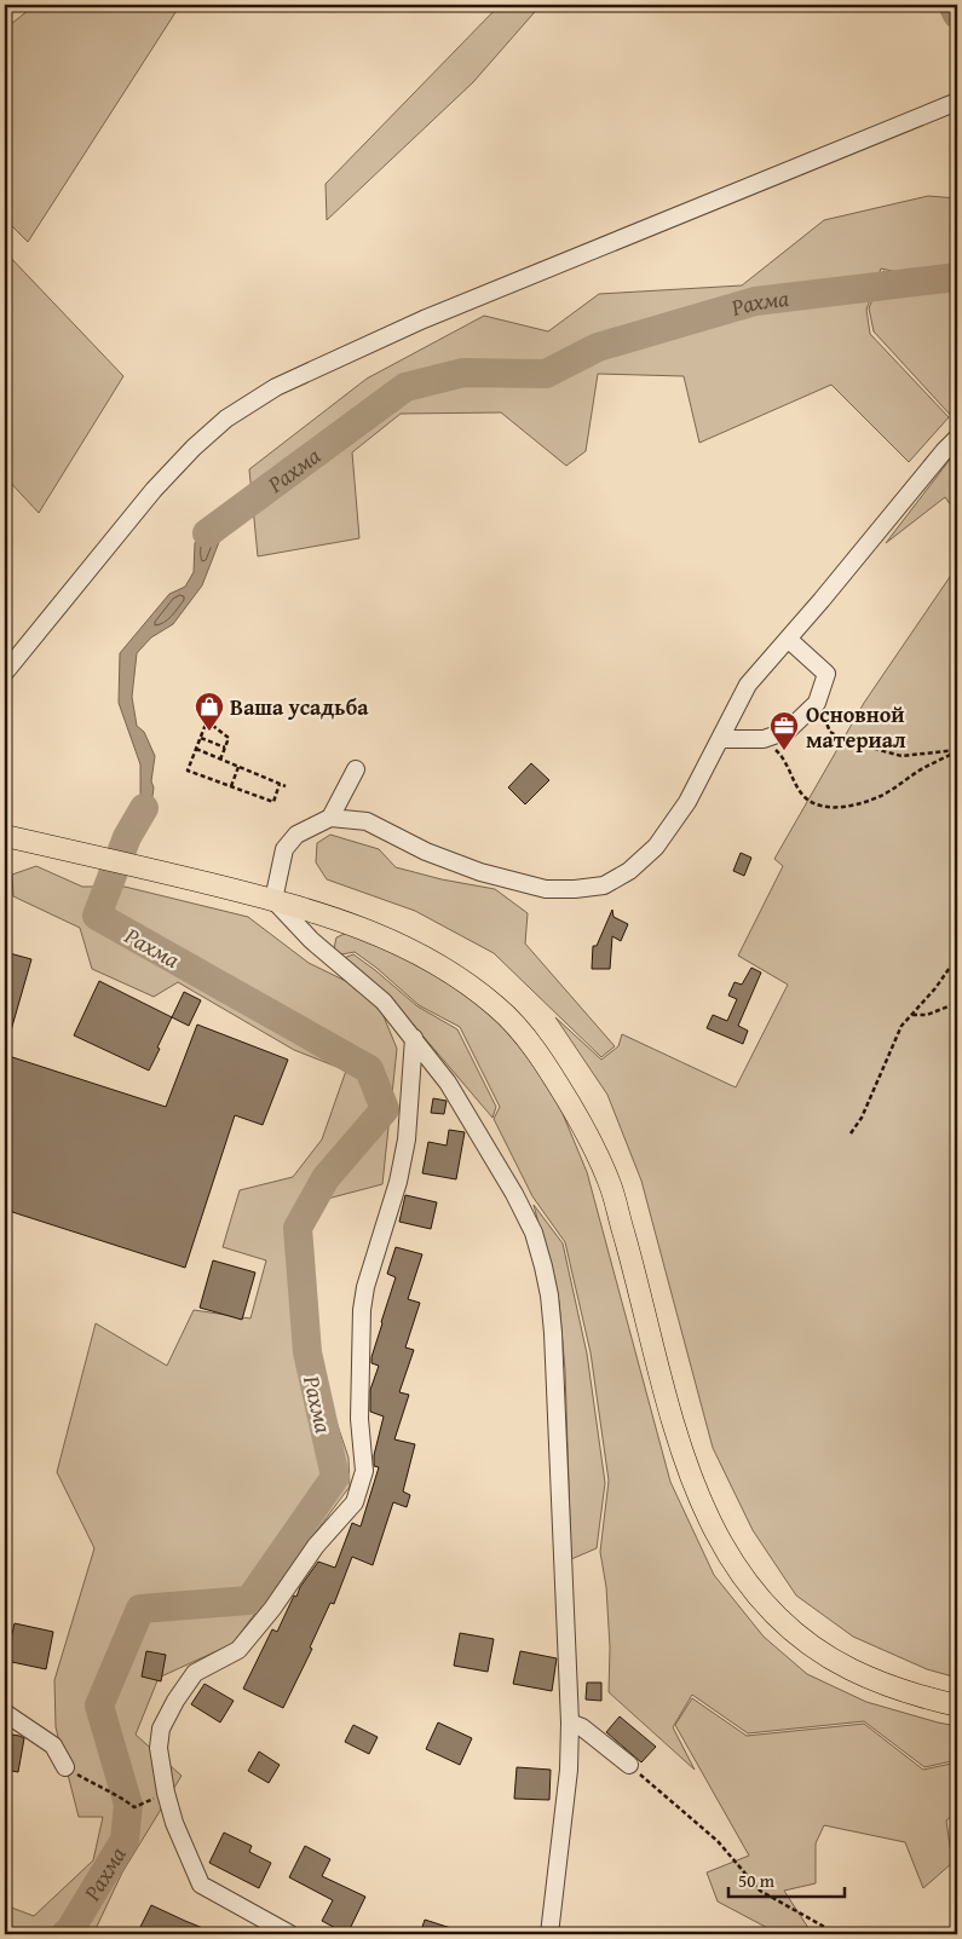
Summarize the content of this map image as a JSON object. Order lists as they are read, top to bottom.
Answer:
{
  "water": ["Рахма"],
  "places": {
    "shop": ["Ваша усадьба"],
    "office": ["Основной материал"]
  },
  "scale_bar": "50 m"
}
